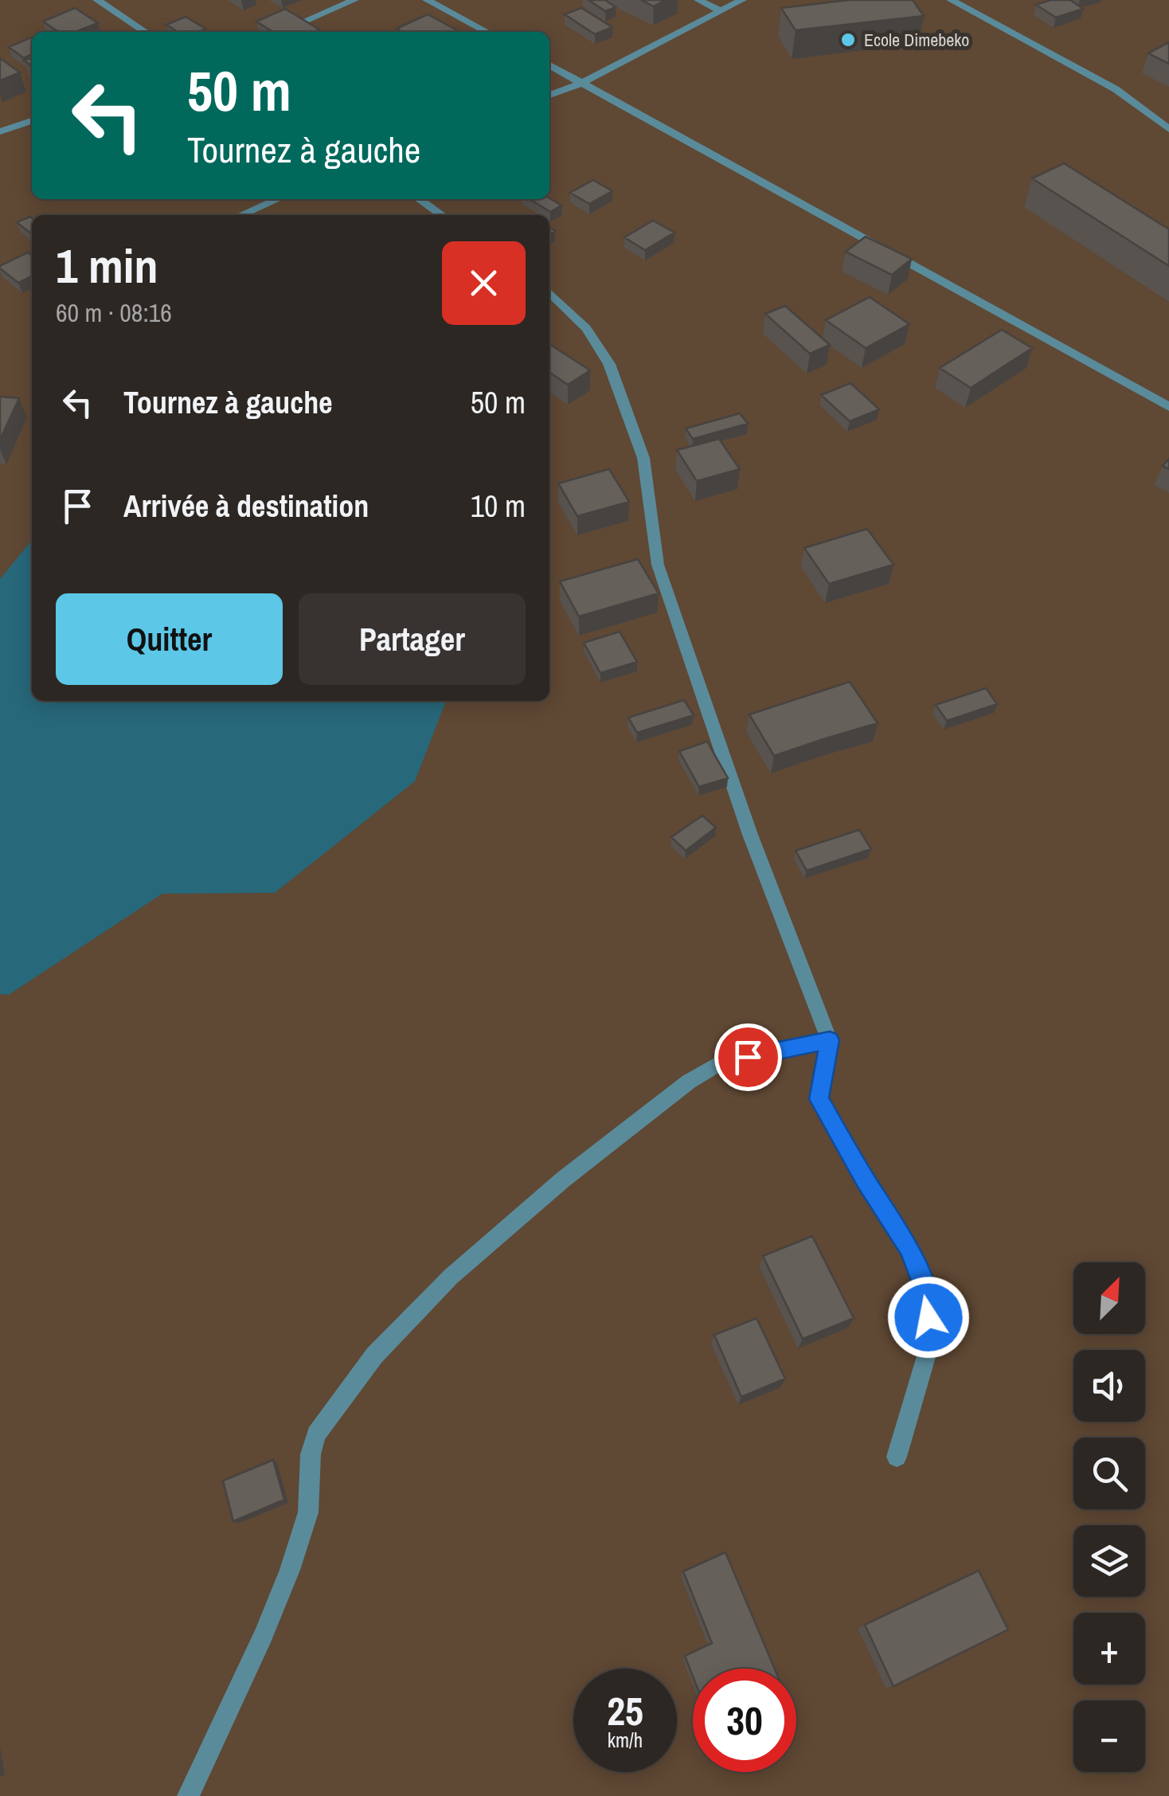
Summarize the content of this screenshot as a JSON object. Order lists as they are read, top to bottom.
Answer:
{
  "places": ["Ecole Dimebeko"],
  "north": "top right",
  "page": {
    "turn": ["50 m", "Tournez à gauche"],
    "heading": ["1 min", "60 m · 08:16"],
    "list": [
      {
        "name": "Tournez à gauche",
        "value": "50 m"
      },
      {
        "name": "Arrivée à destination",
        "value": "10 m"
      }
    ],
    "buttons": ["Quitter", "Partager"],
    "map_buttons": ["+", "−"],
    "speed": "25 km/h",
    "limit": "30"
  }
}
